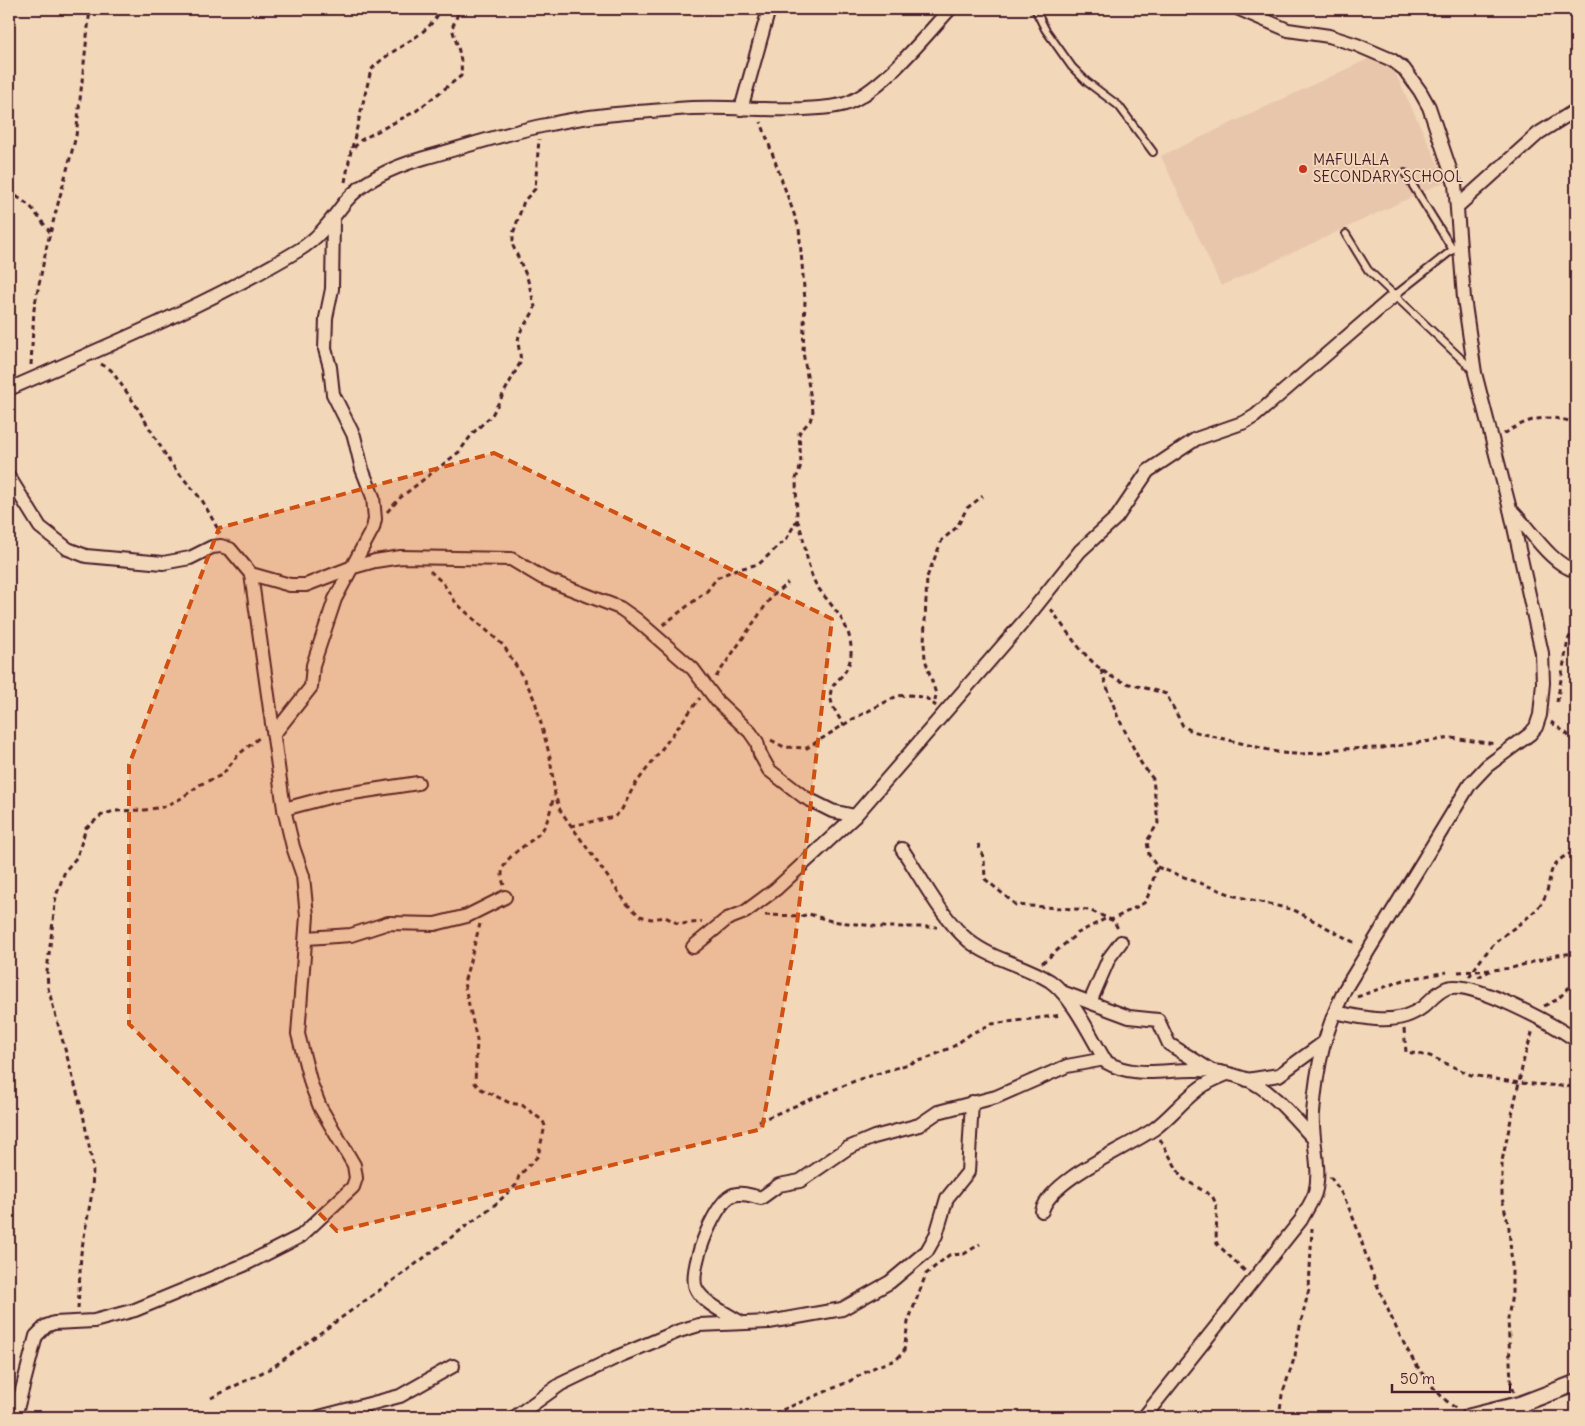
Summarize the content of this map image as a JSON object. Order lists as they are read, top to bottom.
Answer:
{
  "places": ["MAFULALA SECONDARY SCHOOL"],
  "scale_bar": "50 m"
}
